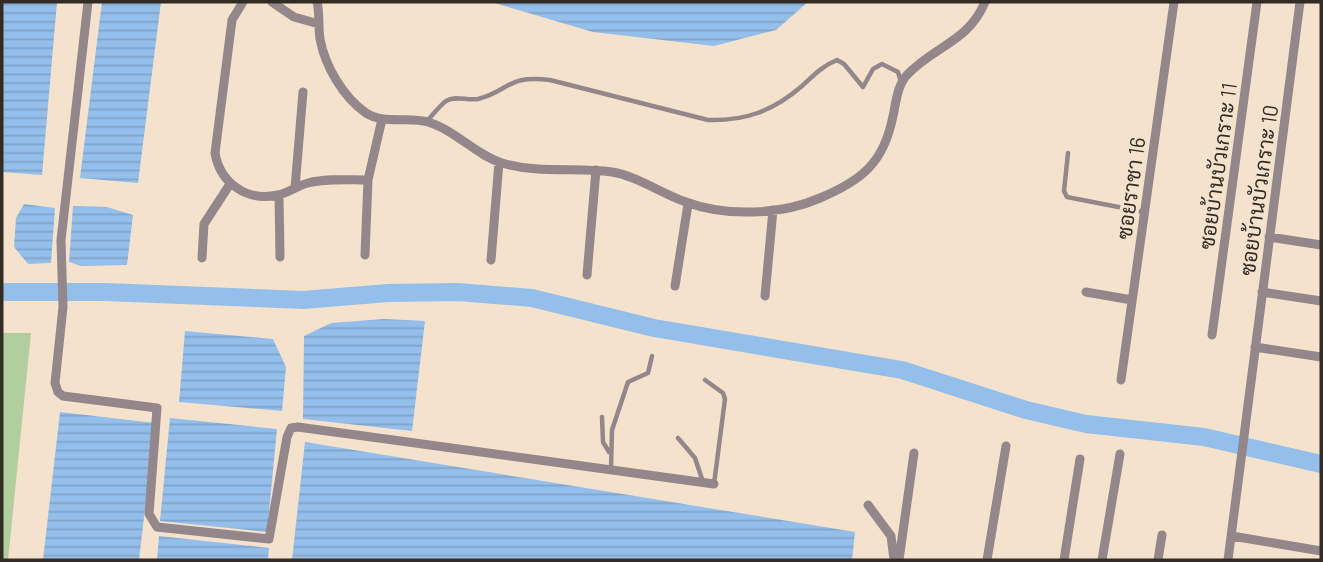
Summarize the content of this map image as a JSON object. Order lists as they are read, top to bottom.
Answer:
{
  "streets": {
    "street": ["ซอยบ้านบัวเกราะ 11", "ซอยราชา 16", "ซอยบ้านบัวเกราะ 10"]
  }
}
